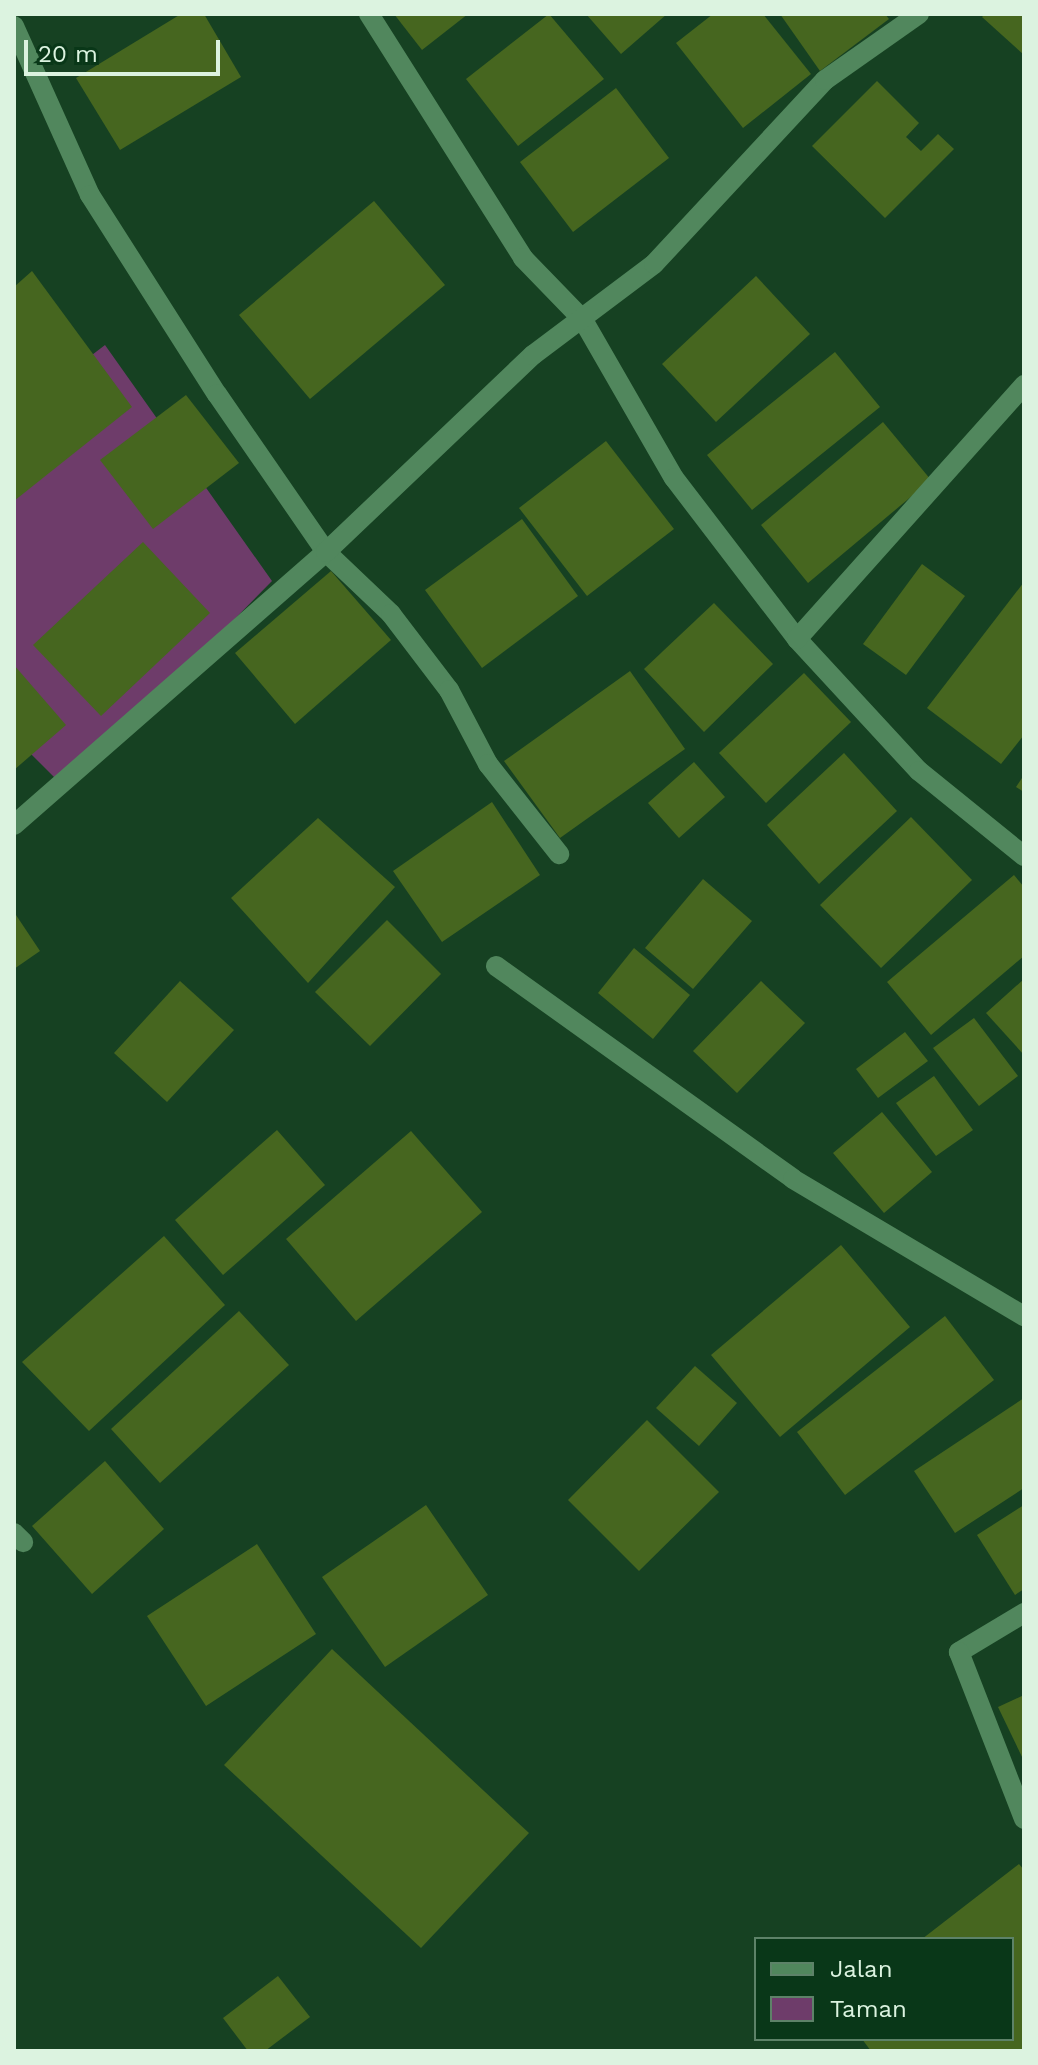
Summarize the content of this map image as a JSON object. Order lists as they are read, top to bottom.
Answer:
{
  "legend": ["Jalan", "Taman"],
  "scale_bar": "20 m"
}
